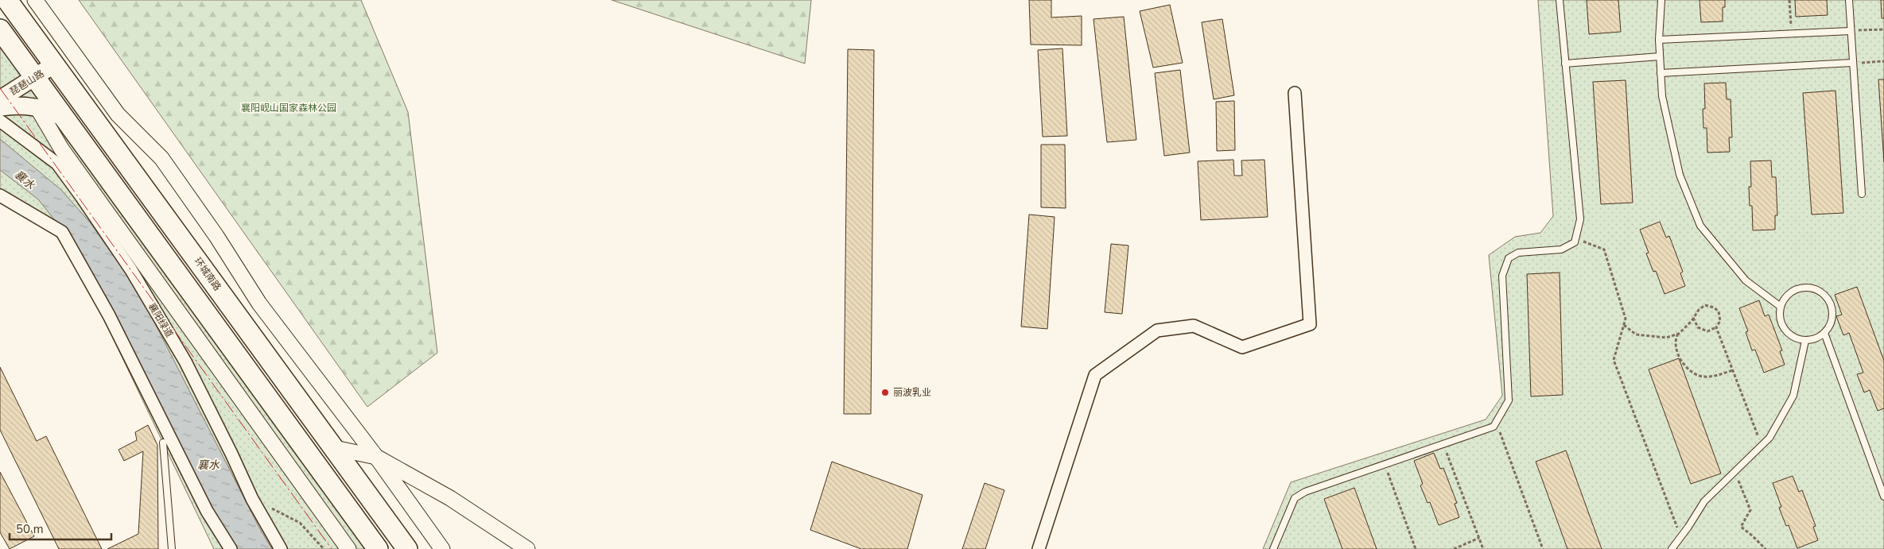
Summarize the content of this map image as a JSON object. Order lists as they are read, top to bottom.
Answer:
{
  "streets": {
    "highway": ["环城南路"],
    "main road": ["琵琶山路"],
    "street": ["襄阳绿道"]
  },
  "crossings": [
    ["琵琶山路", "环城南路"]
  ],
  "water": ["襄水"],
  "parks": ["襄阳岘山国家森林公园"],
  "places": ["丽波乳业"],
  "scale_bar": "50 m"
}
